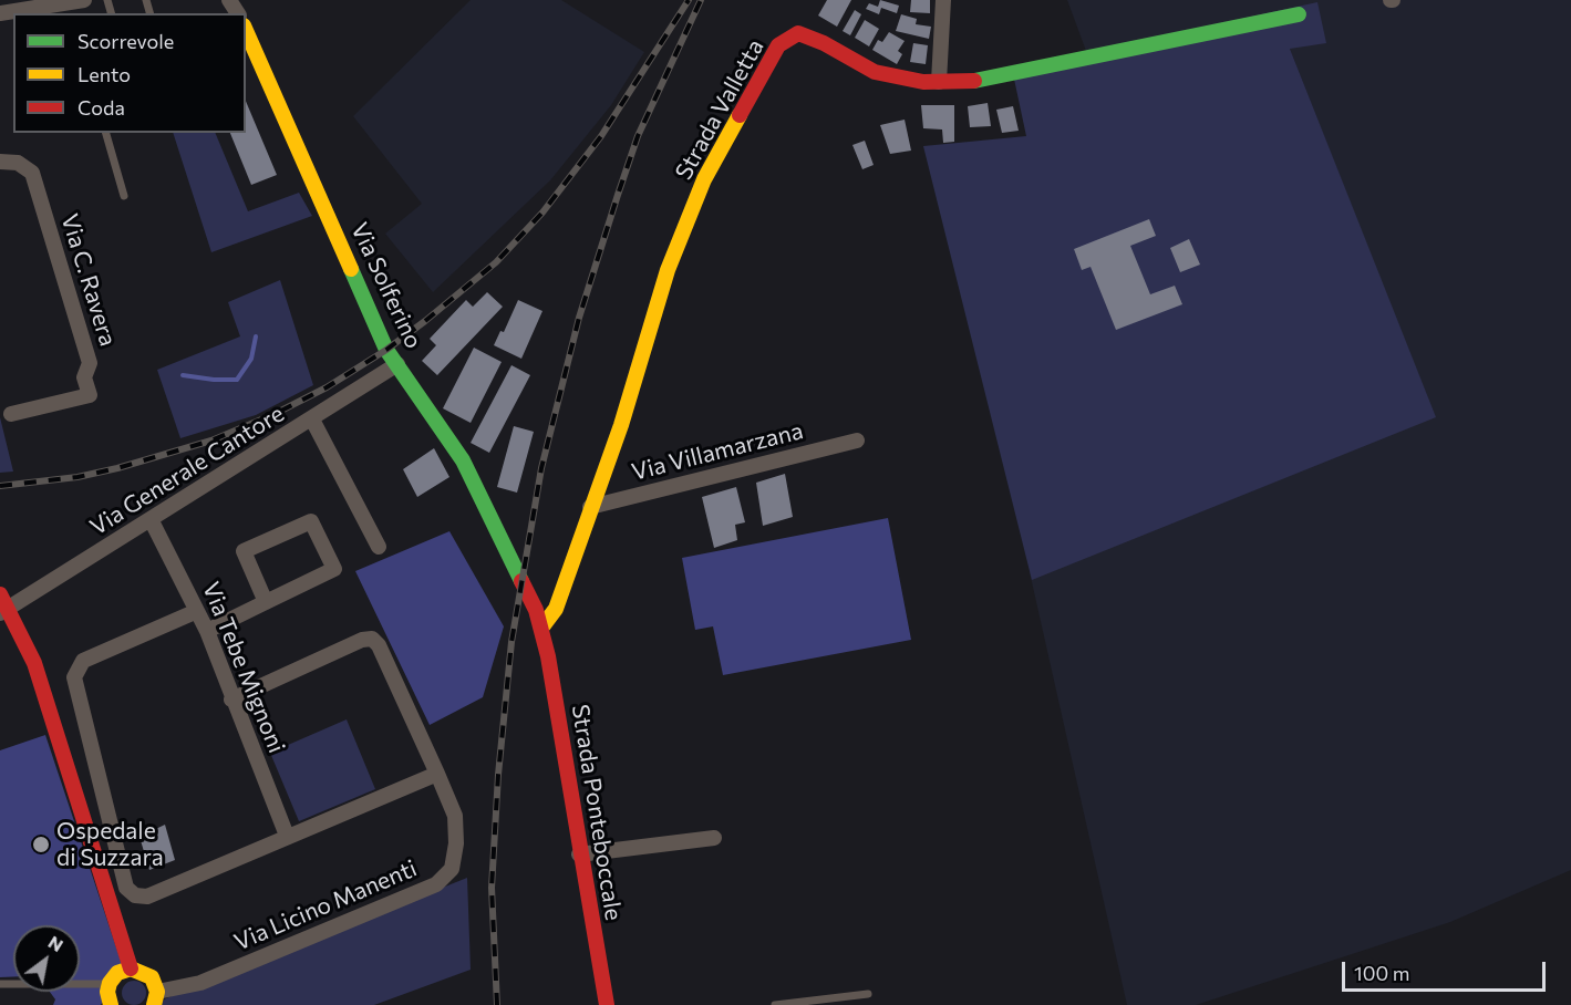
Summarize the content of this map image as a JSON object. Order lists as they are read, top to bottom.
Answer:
{
  "streets": {
    "street": [
      "Strada Valletta",
      "Via C. Ravera",
      "Via Solferino",
      "Via Villamarzana",
      "Via Generale Cantore",
      "Via Tebe Mignoni",
      "Strada Ponteboccale",
      "Via Licino Manenti"
    ]
  },
  "crossings": [
    ["Strada Valletta", "Via Solferino"],
    ["Strada Valletta", "Via Villamarzana"],
    ["Strada Valletta", "Strada Ponteboccale"],
    ["Via Solferino", "Via Generale Cantore"],
    ["Via Solferino", "Strada Ponteboccale"],
    ["Via Generale Cantore", "Via Tebe Mignoni"],
    ["Via Tebe Mignoni", "Via Licino Manenti"]
  ],
  "places": ["Ospedale di Suzzara"],
  "legend": ["Scorrevole", "Lento", "Coda"],
  "scale_bar": "100 m",
  "north": "top right"
}
